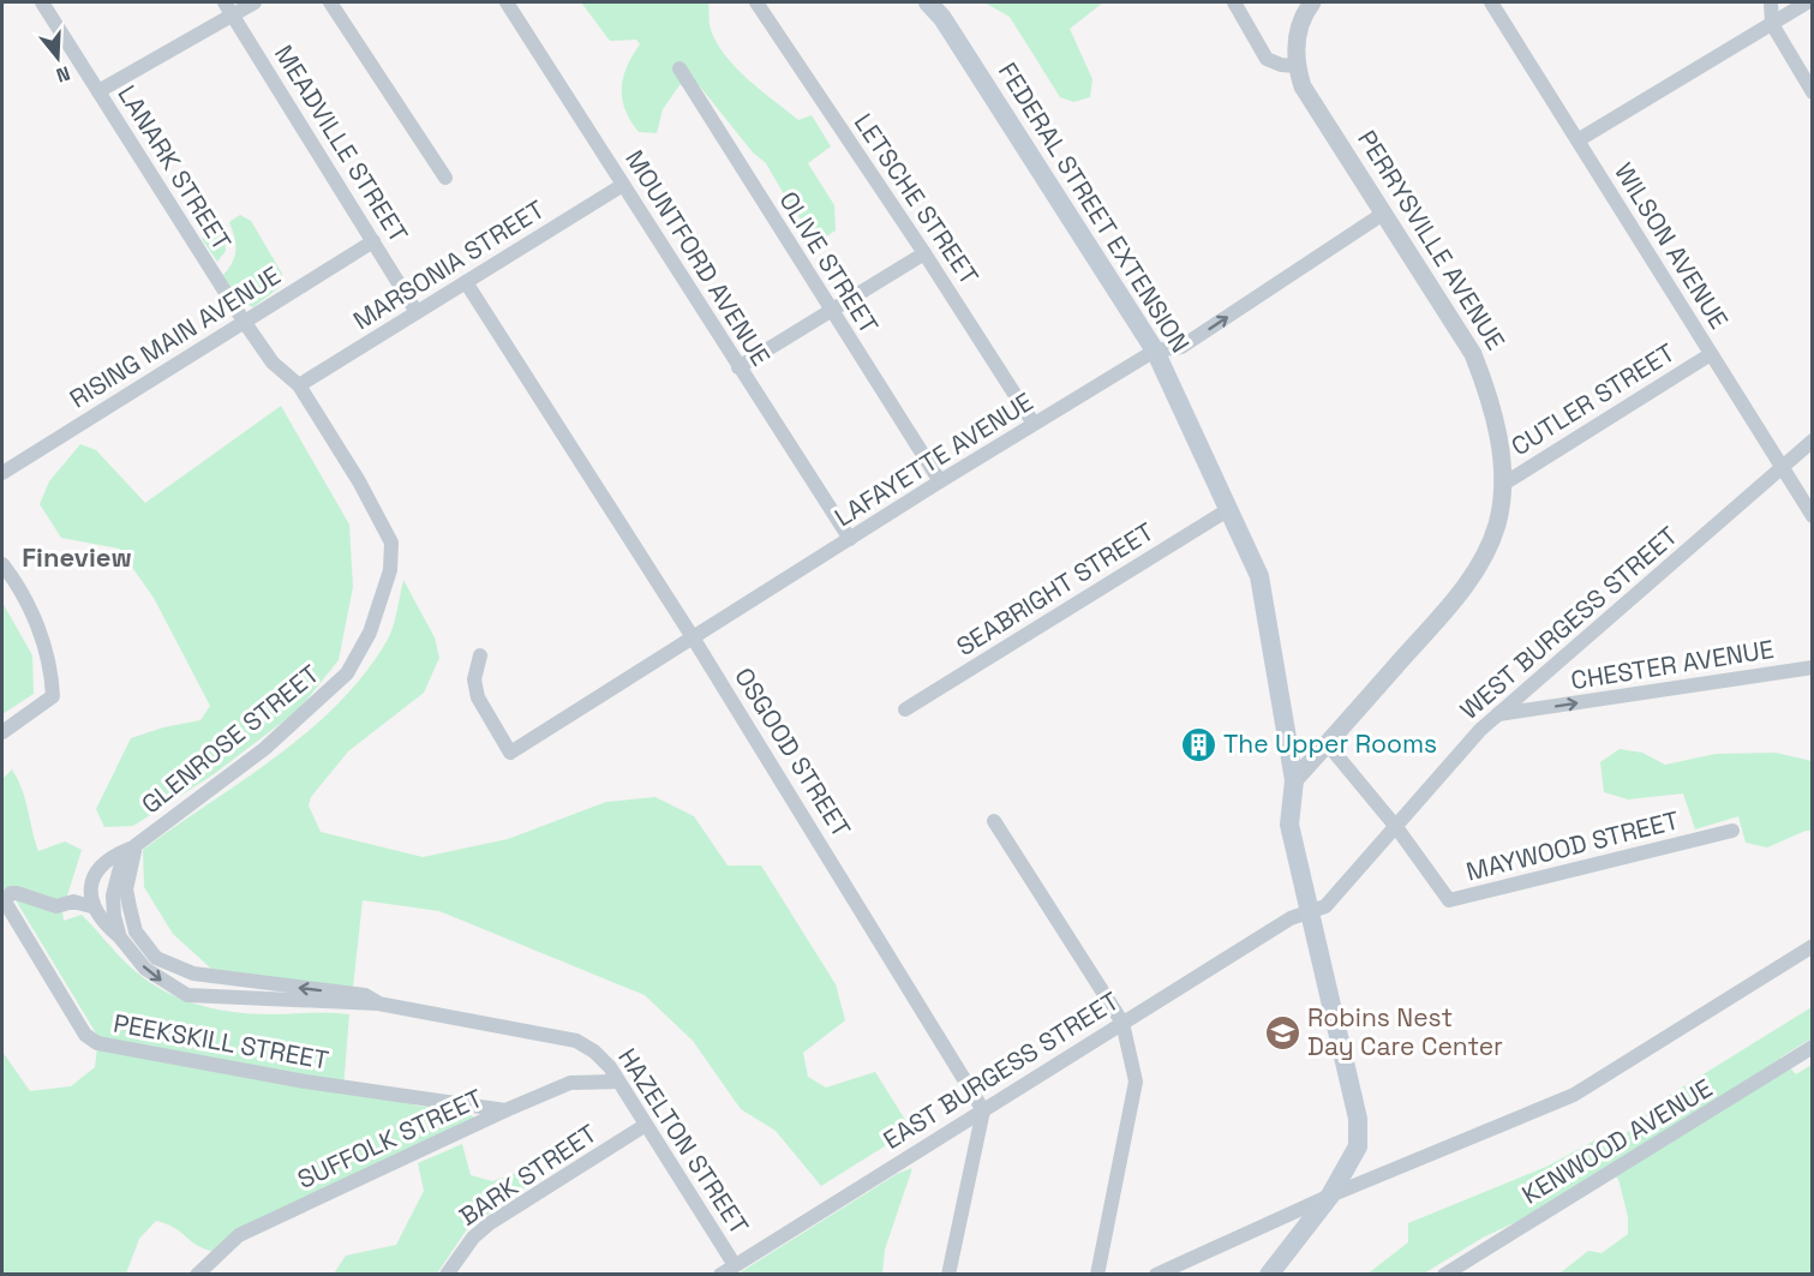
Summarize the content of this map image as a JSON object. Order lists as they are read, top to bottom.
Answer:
{
  "streets": {
    "main road": ["FEDERAL STREET EXTENSION"],
    "street": [
      "MEADVILLE STREET",
      "LANARK STREET",
      "LETSCHE STREET",
      "PERRYSVILLE AVENUE",
      "WILSON AVENUE",
      "MOUNTFORD AVENUE",
      "OLIVE STREET",
      "MARSONIA STREET",
      "RISING MAIN AVENUE",
      "CUTLER STREET",
      "LAFAYETTE AVENUE",
      "SEABRIGHT STREET",
      "WEST BURGESS STREET",
      "CHESTER AVENUE",
      "GLENROSE STREET",
      "OSGOOD STREET",
      "MAYWOOD STREET",
      "PEEKSKILL STREET",
      "EAST BURGESS STREET",
      "SUFFOLK STREET",
      "HAZELTON STREET",
      "KENWOOD AVENUE",
      "BARK STREET"
    ]
  },
  "crossings": [
    ["MEADVILLE STREET", "MARSONIA STREET"],
    ["MEADVILLE STREET", "RISING MAIN AVENUE"],
    ["LANARK STREET", "MARSONIA STREET"],
    ["LANARK STREET", "RISING MAIN AVENUE"],
    ["LANARK STREET", "GLENROSE STREET"],
    ["LETSCHE STREET", "LAFAYETTE AVENUE"],
    ["FEDERAL STREET EXTENSION", "PERRYSVILLE AVENUE"],
    ["FEDERAL STREET EXTENSION", "LAFAYETTE AVENUE"],
    ["FEDERAL STREET EXTENSION", "SEABRIGHT STREET"],
    ["PERRYSVILLE AVENUE", "CUTLER STREET"],
    ["PERRYSVILLE AVENUE", "LAFAYETTE AVENUE"],
    ["PERRYSVILLE AVENUE", "MAYWOOD STREET"],
    ["WILSON AVENUE", "CUTLER STREET"],
    ["WILSON AVENUE", "WEST BURGESS STREET"],
    ["MOUNTFORD AVENUE", "MARSONIA STREET"],
    ["MOUNTFORD AVENUE", "LAFAYETTE AVENUE"],
    ["OLIVE STREET", "LAFAYETTE AVENUE"],
    ["MARSONIA STREET", "OSGOOD STREET"],
    ["LAFAYETTE AVENUE", "OSGOOD STREET"],
    ["WEST BURGESS STREET", "CHESTER AVENUE"],
    ["WEST BURGESS STREET", "MAYWOOD STREET"],
    ["WEST BURGESS STREET", "EAST BURGESS STREET"],
    ["GLENROSE STREET", "HAZELTON STREET"],
    ["OSGOOD STREET", "EAST BURGESS STREET"],
    ["PEEKSKILL STREET", "SUFFOLK STREET"],
    ["EAST BURGESS STREET", "HAZELTON STREET"],
    ["SUFFOLK STREET", "HAZELTON STREET"],
    ["HAZELTON STREET", "BARK STREET"]
  ],
  "one_way": ["CHESTER AVENUE"],
  "districts": ["Fineview"],
  "places": {
    "building": ["The Upper Rooms"],
    "school or university": ["Robins Nest Day Care Center"]
  },
  "north": "bottom"
}
